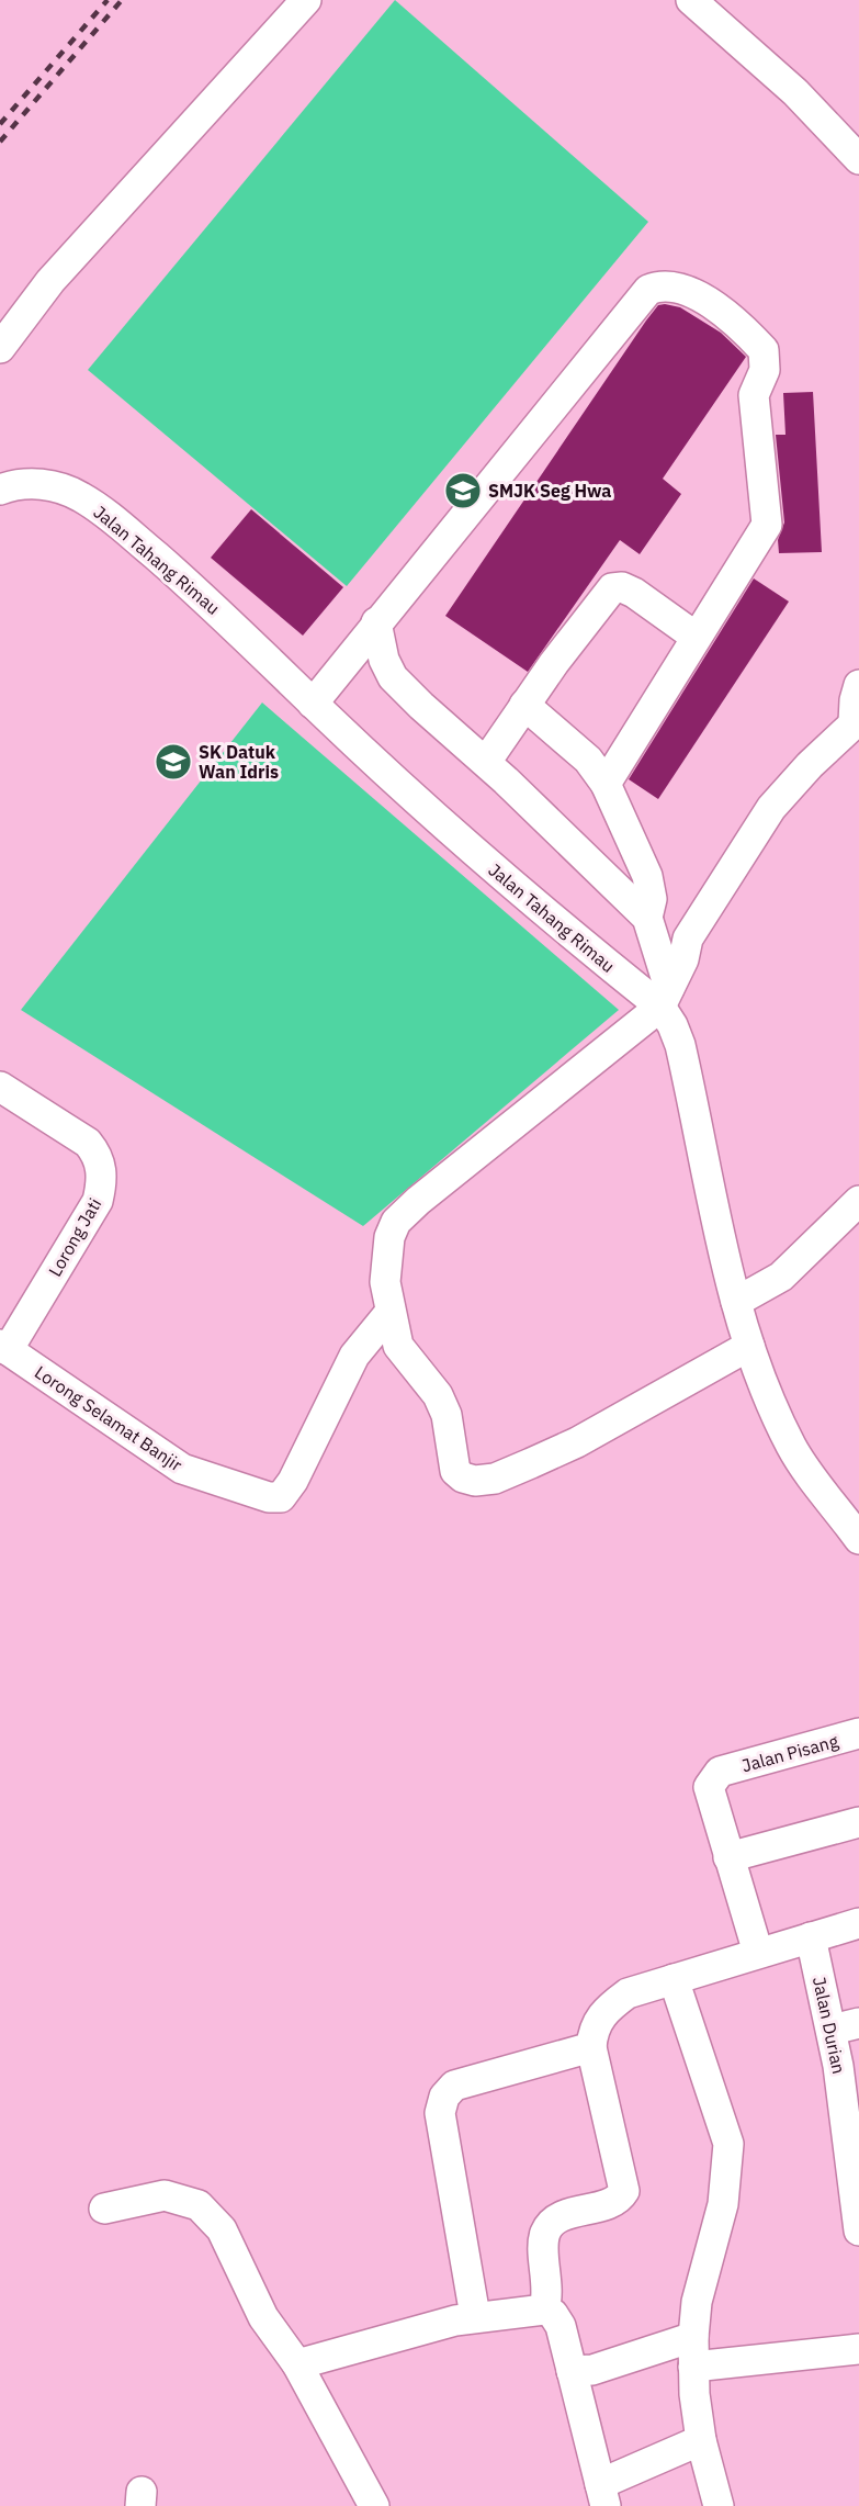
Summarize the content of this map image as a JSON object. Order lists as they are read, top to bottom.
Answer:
{
  "streets": {
    "street": [
      "Jalan Tahang Rimau",
      "Lorong Jati",
      "Lorong Selamat Banjir",
      "Jalan Pisang",
      "Jalan Durian"
    ]
  },
  "crossings": [
    ["Lorong Jati", "Lorong Selamat Banjir"]
  ],
  "places": {
    "school or university": ["SMJK Seg Hwa", "SK Datuk Wan Idris"]
  }
}
